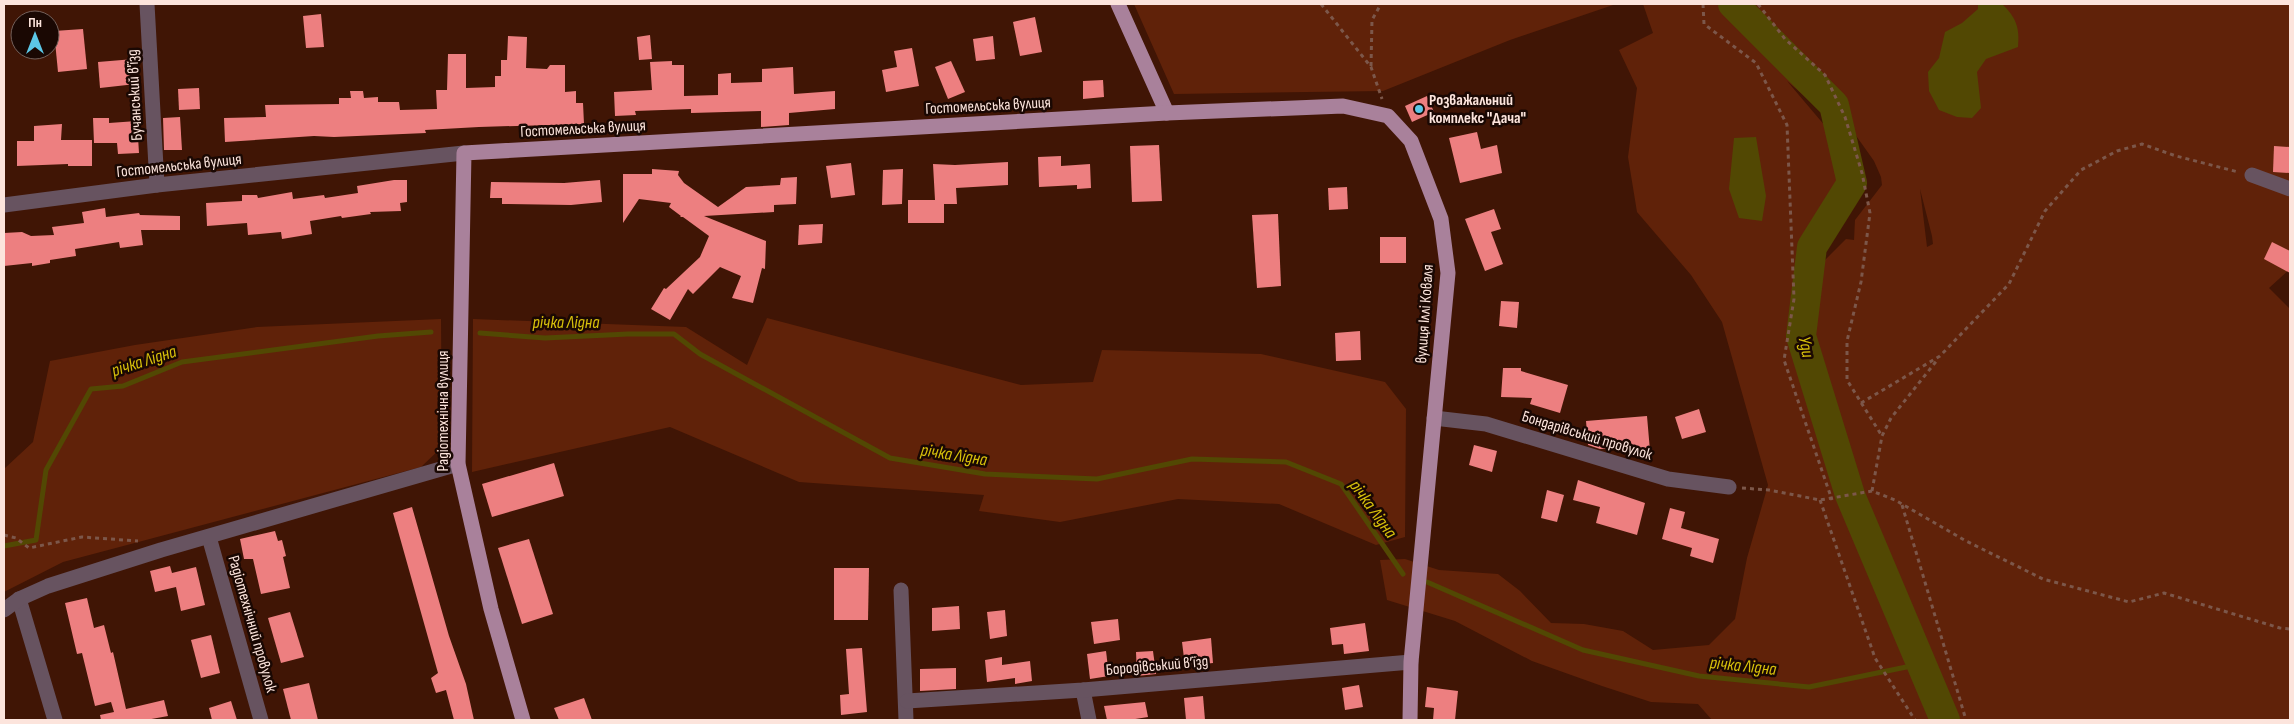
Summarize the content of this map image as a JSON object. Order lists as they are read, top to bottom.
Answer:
{
  "streets": {
    "main road": ["Гостомельська вулиця", "вулиця Іллі Коваля", "Радіотехнічна вулиця"],
    "street": [
      "Бучанський в'їзд",
      "Бондарівський провулок",
      "Радіотехнічний провулок",
      "Бородівський в’їзд"
    ]
  },
  "crossings": [
    ["Бучанський в'їзд", "Гостомельська вулиця"],
    ["Гостомельська вулиця", "Радіотехнічна вулиця"],
    ["вулиця Іллі Коваля", "Бондарівський провулок"],
    ["вулиця Іллі Коваля", "Бородівський в’їзд"]
  ],
  "water": ["річка Лідна", "Уди"],
  "places": ["Розважальний комплекс \"Дача\""],
  "north": "top"
}
